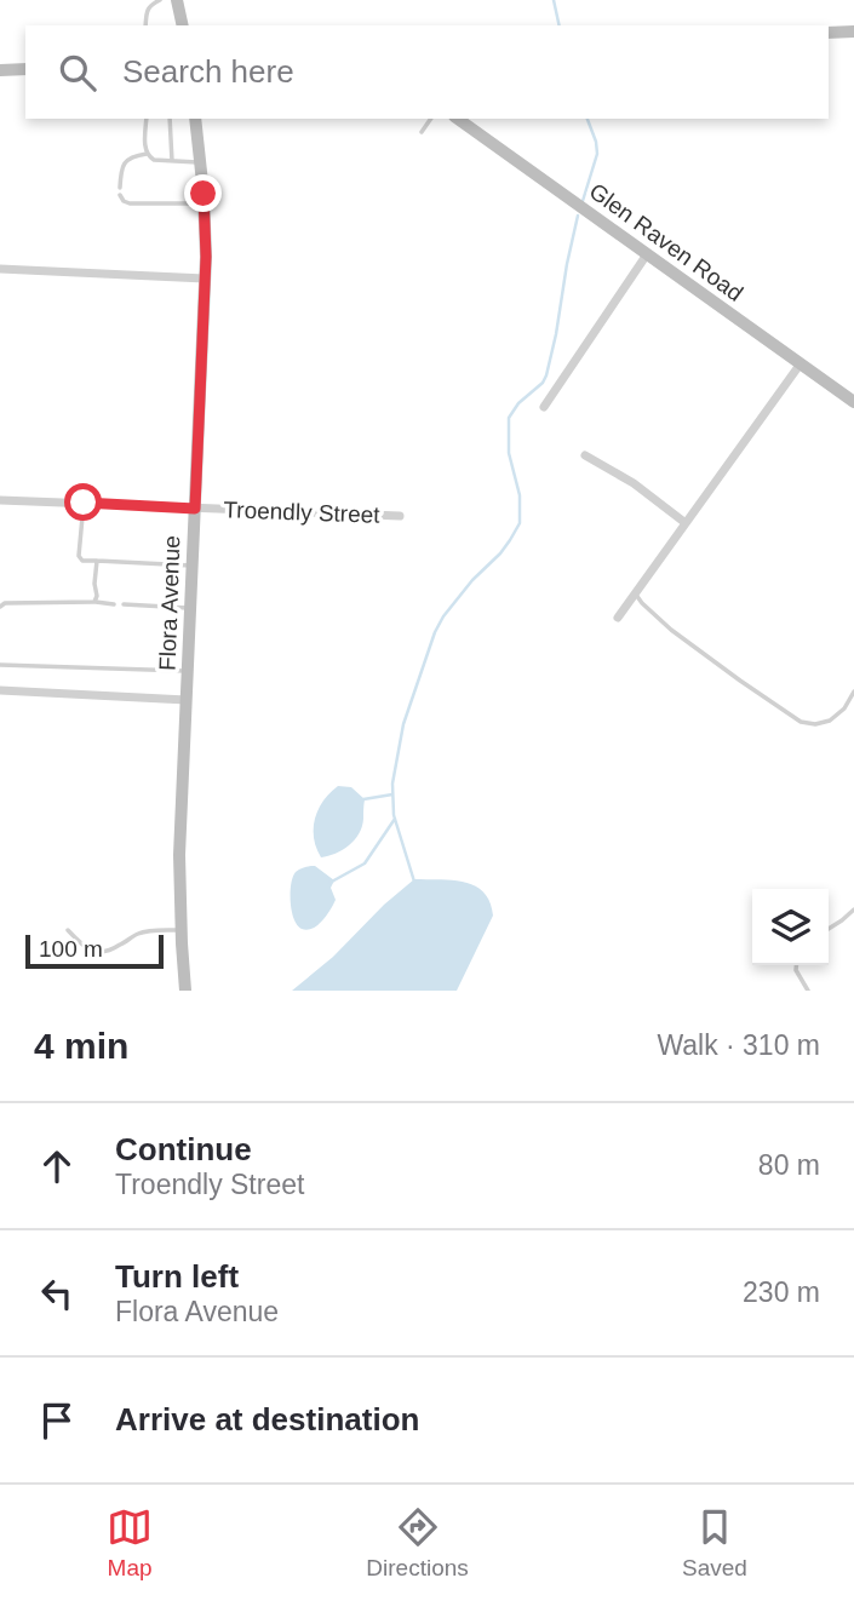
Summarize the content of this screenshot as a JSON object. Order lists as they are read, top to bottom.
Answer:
{
  "streets": {
    "street": ["Glen Raven Road", "Troendly Street", "Flora Avenue"]
  },
  "crossings": [
    ["Troendly Street", "Flora Avenue"]
  ],
  "scale_bar": "100 m",
  "page": {
    "search": "Search here",
    "scale": "100 m",
    "heading": ["4 min", "Walk · 310 m"],
    "list": [
      ["Continue", "Troendly Street", "80 m"],
      ["Turn left", "Flora Avenue", "230 m"],
      "Arrive at destination"
    ],
    "nav": ["Map", "Directions", "Saved"]
  }
}
